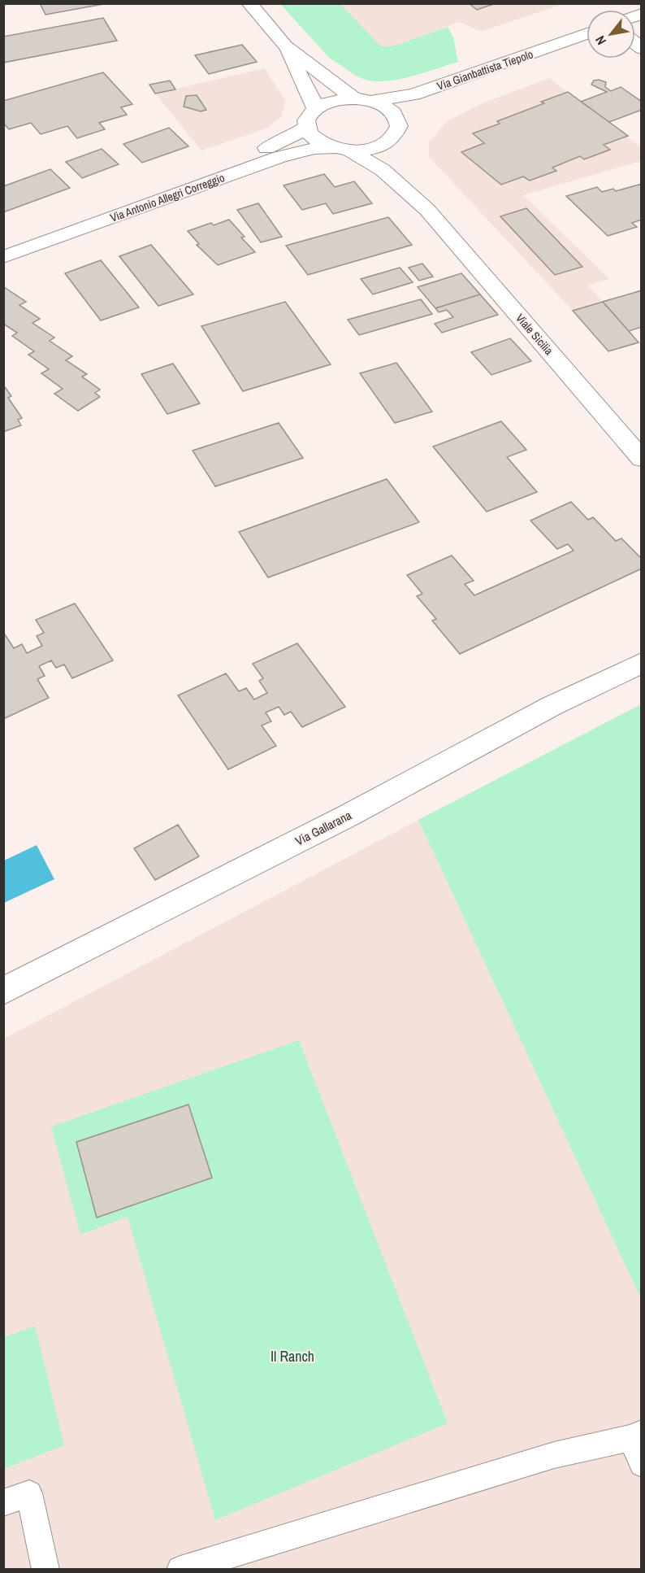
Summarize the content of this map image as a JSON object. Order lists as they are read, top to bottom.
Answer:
{
  "streets": {
    "street": [
      "Via Gianbattista Tiepolo",
      "Via Antonio Allegri Correggio",
      "Viale Sicilia",
      "Via Gallarana"
    ]
  },
  "crossings": [
    ["Via Gianbattista Tiepolo", "Via Antonio Allegri Correggio"],
    ["Via Gianbattista Tiepolo", "Viale Sicilia"],
    ["Via Antonio Allegri Correggio", "Viale Sicilia"]
  ],
  "parks": ["Il Ranch"],
  "north": "bottom left"
}
